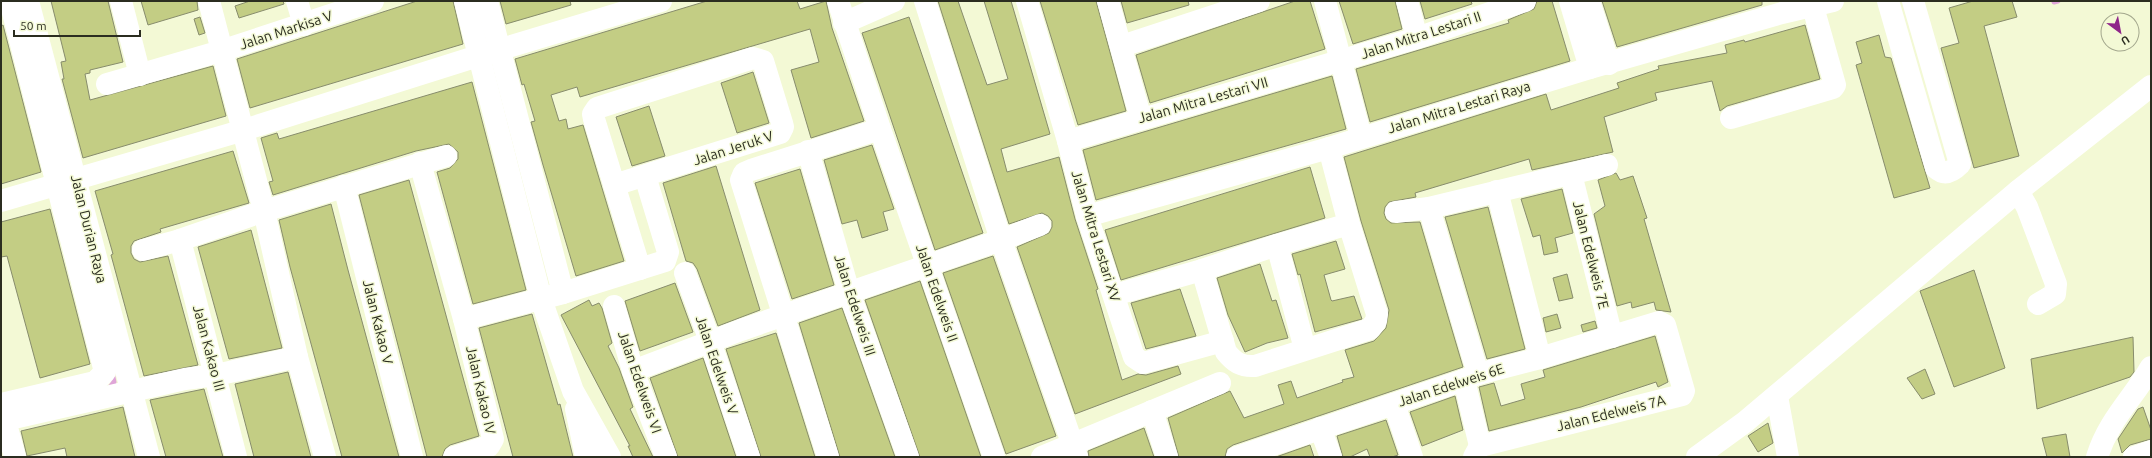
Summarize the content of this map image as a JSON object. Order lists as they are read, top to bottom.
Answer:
{
  "streets": {
    "street": [
      "Jalan Markisa V",
      "Jalan Mitra Lestari II",
      "Jalan Mitra Lestari VII",
      "Jalan Mitra Lestari Raya",
      "Jalan Jeruk V",
      "Jalan Durian Raya",
      "Jalan Mitra Lestari XV",
      "Jalan Edelweis 7E",
      "Jalan Edelweis II",
      "Jalan Edelweis III",
      "Jalan Kakao V",
      "Jalan Kakao III",
      "Jalan Edelweis V",
      "Jalan Edelweis VI",
      "Jalan Edelweis 6E",
      "Jalan Kakao IV",
      "Jalan Edelweis 7A"
    ]
  },
  "crossings": [
    ["Jalan Mitra Lestari II", "Jalan Mitra Lestari VII"],
    ["Jalan Mitra Lestari VII", "Jalan Mitra Lestari XV"],
    ["Jalan Mitra Lestari Raya", "Jalan Mitra Lestari XV"],
    ["Jalan Edelweis 7E", "Jalan Edelweis 6E"],
    ["Jalan Edelweis 6E", "Jalan Edelweis 7A"]
  ],
  "scale_bar": "50 m",
  "north": "bottom right"
}
